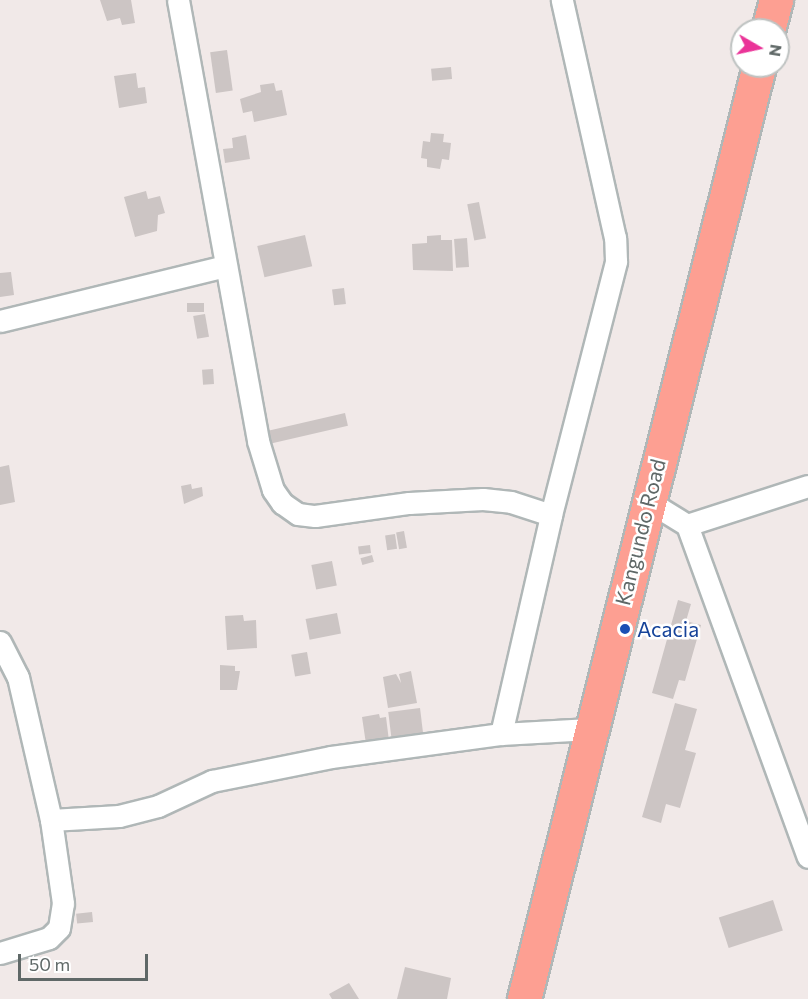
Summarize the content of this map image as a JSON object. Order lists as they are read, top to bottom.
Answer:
{
  "streets": {
    "highway": ["Kangundo Road"]
  },
  "places": ["Acacia"],
  "scale_bar": "50 m",
  "north": "right"
}
